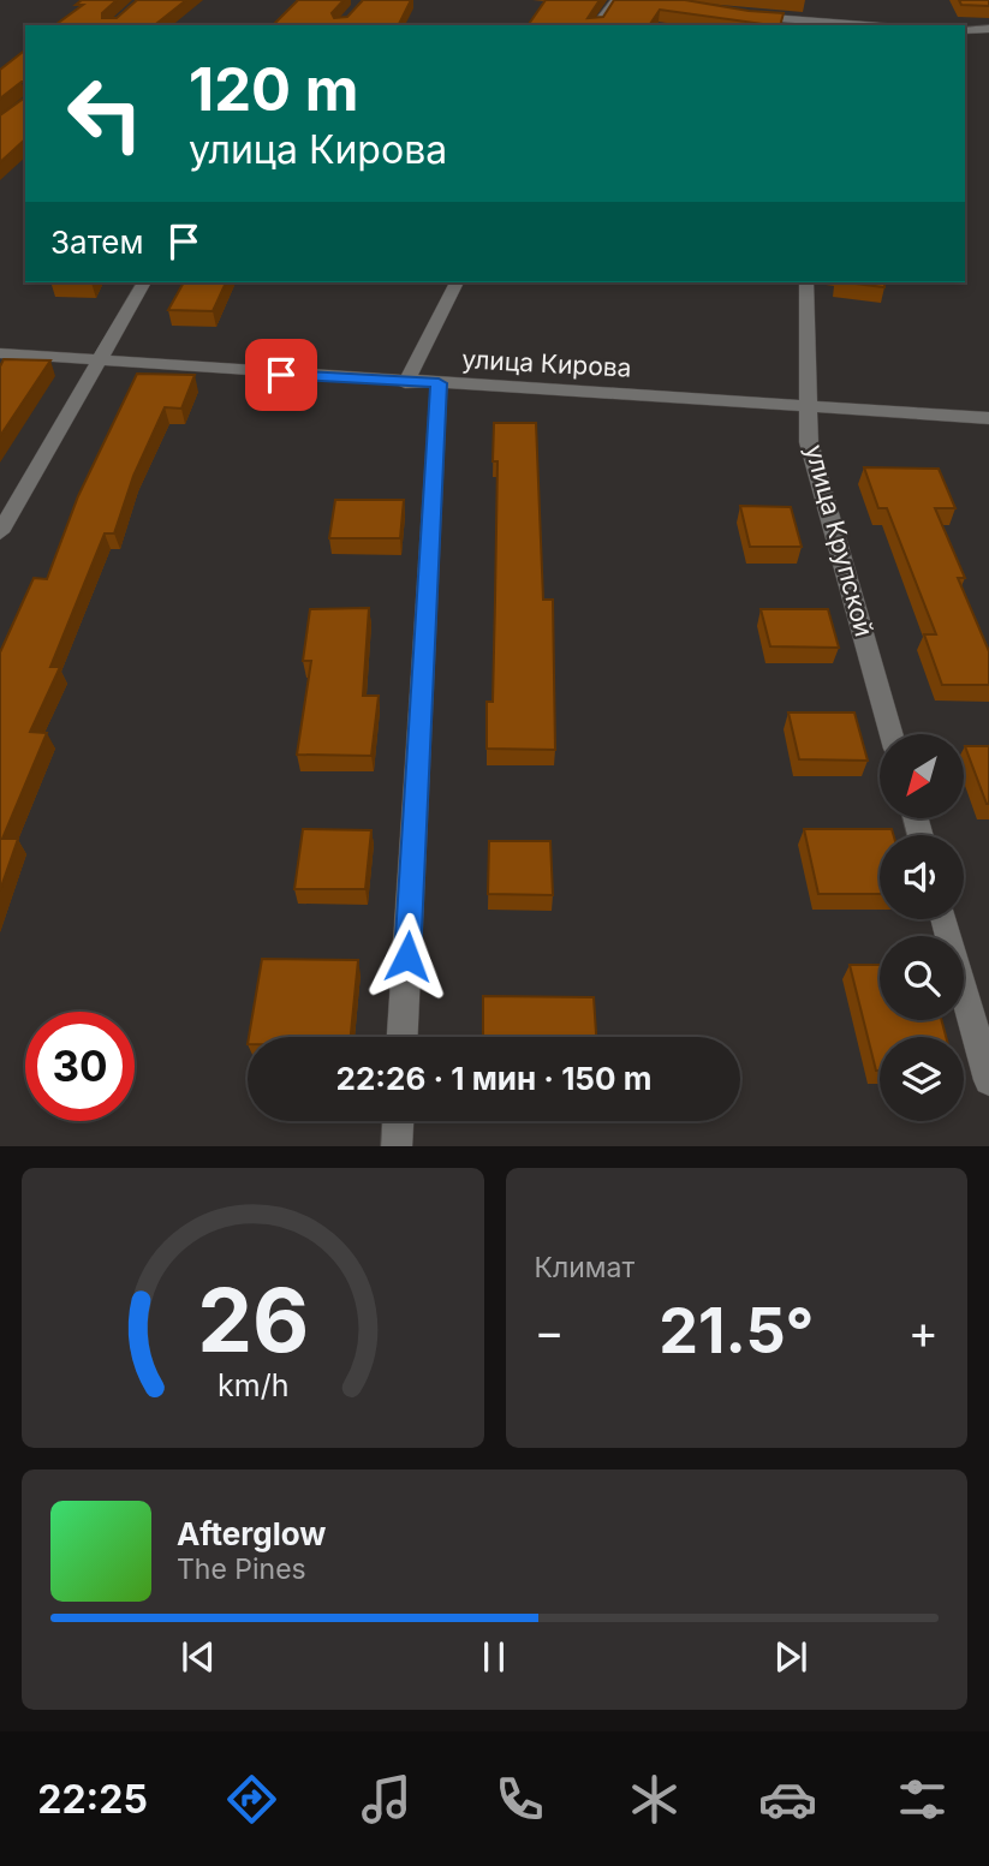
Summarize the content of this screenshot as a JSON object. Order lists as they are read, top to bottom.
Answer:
{
  "streets": {
    "street": ["улица Кирова", "улица Крупской"]
  },
  "crossings": [
    ["улица Кирова", "улица Крупской"]
  ],
  "north": "bottom left",
  "page": {
    "turn": ["120 m", "улица Кирова"],
    "then": "Затем",
    "limit": "30",
    "trip": "22:26 · 1 мин · 150 m",
    "tile": "Климат",
    "heat": ["−", "21.5°", "+"],
    "song": ["Afterglow", "The Pines"],
    "tabs": "22:25",
    "gauge": ["26", "km/h"]
  }
}
